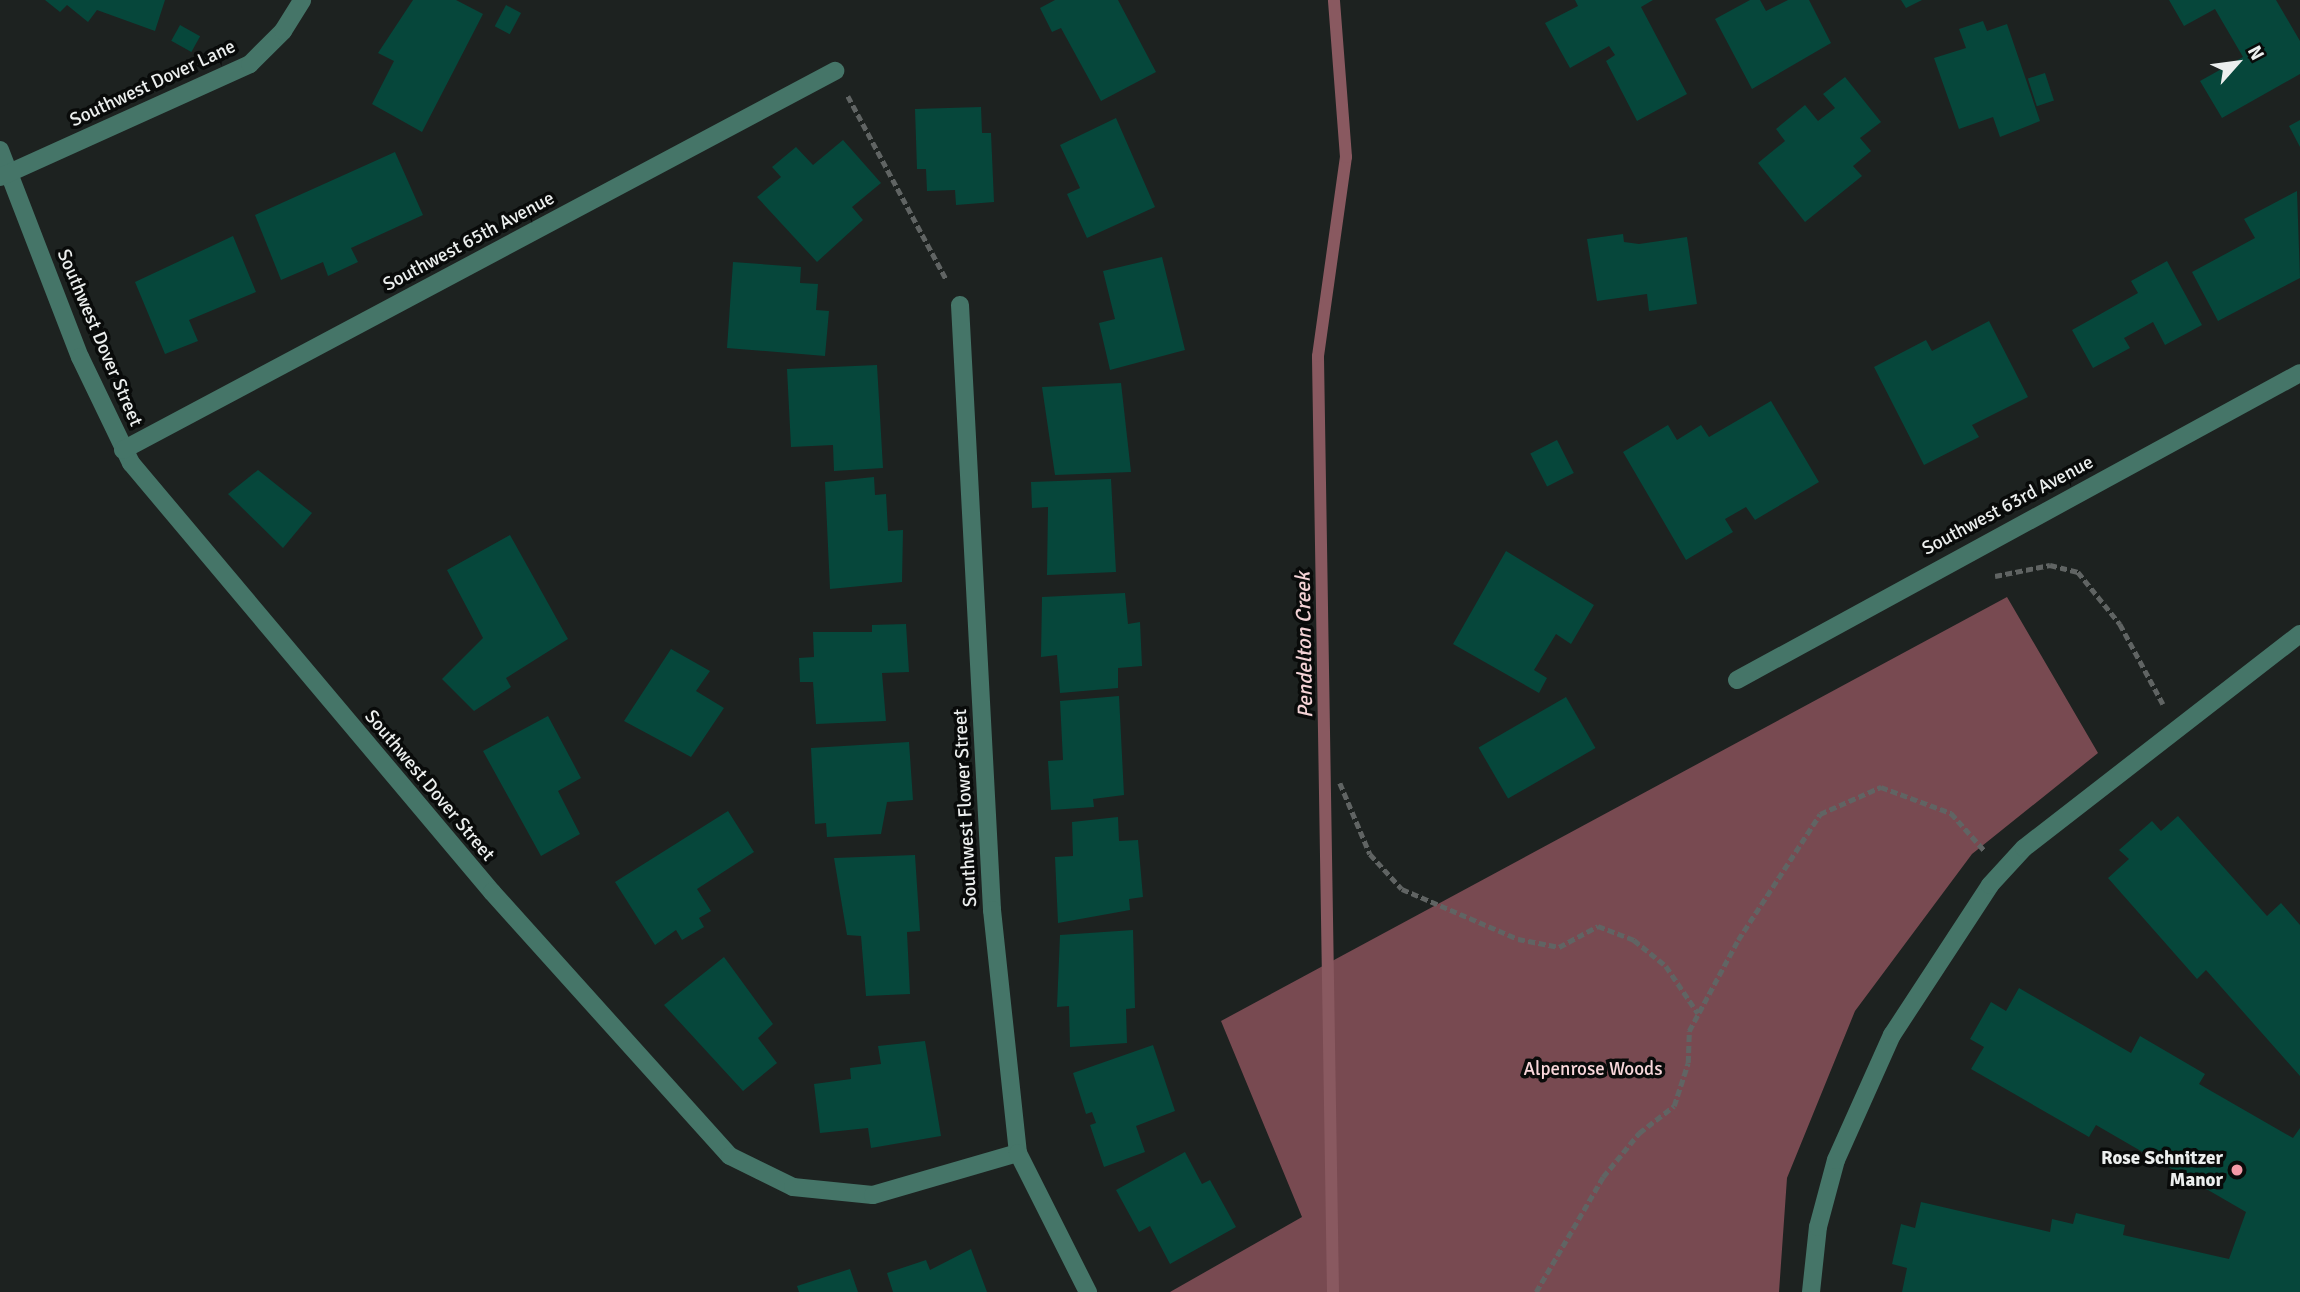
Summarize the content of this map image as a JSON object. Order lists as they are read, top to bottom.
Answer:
{
  "streets": {
    "street": [
      "Southwest Dover Lane",
      "Southwest 65th Avenue",
      "Southwest Dover Street",
      "Southwest 63rd Avenue",
      "Southwest Flower Street"
    ]
  },
  "crossings": [
    ["Southwest Dover Lane", "Southwest Dover Street"],
    ["Southwest 65th Avenue", "Southwest Dover Street"],
    ["Southwest Dover Street", "Southwest Flower Street"]
  ],
  "water": ["Pendelton Creek"],
  "parks": ["Alpenrose Woods"],
  "places": ["Rose Schnitzer Manor"],
  "north": "top right"
}
